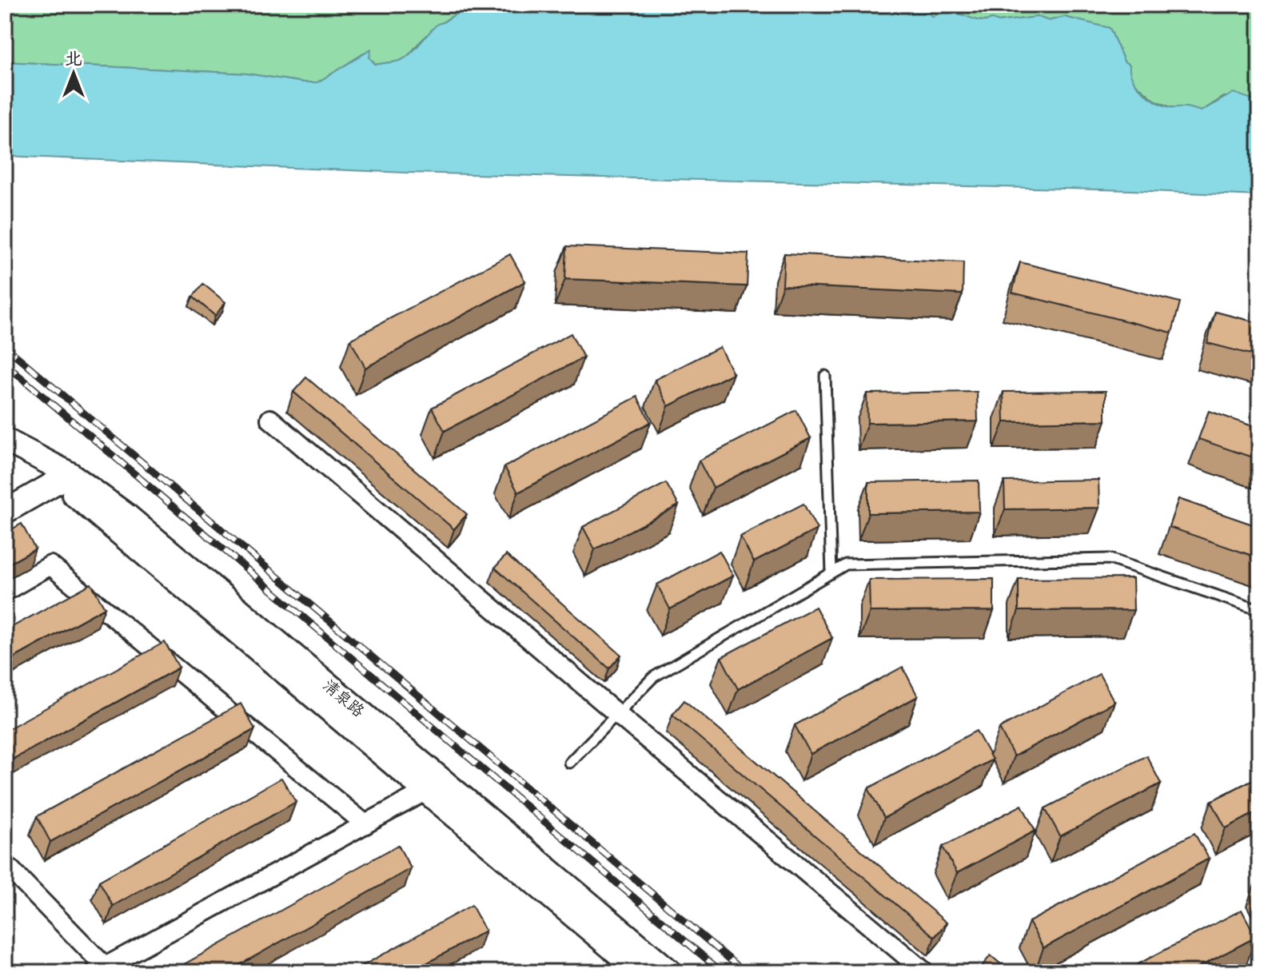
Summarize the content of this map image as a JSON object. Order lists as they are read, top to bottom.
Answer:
{
  "streets": {
    "street": ["清泉路"]
  },
  "north": "top"
}
